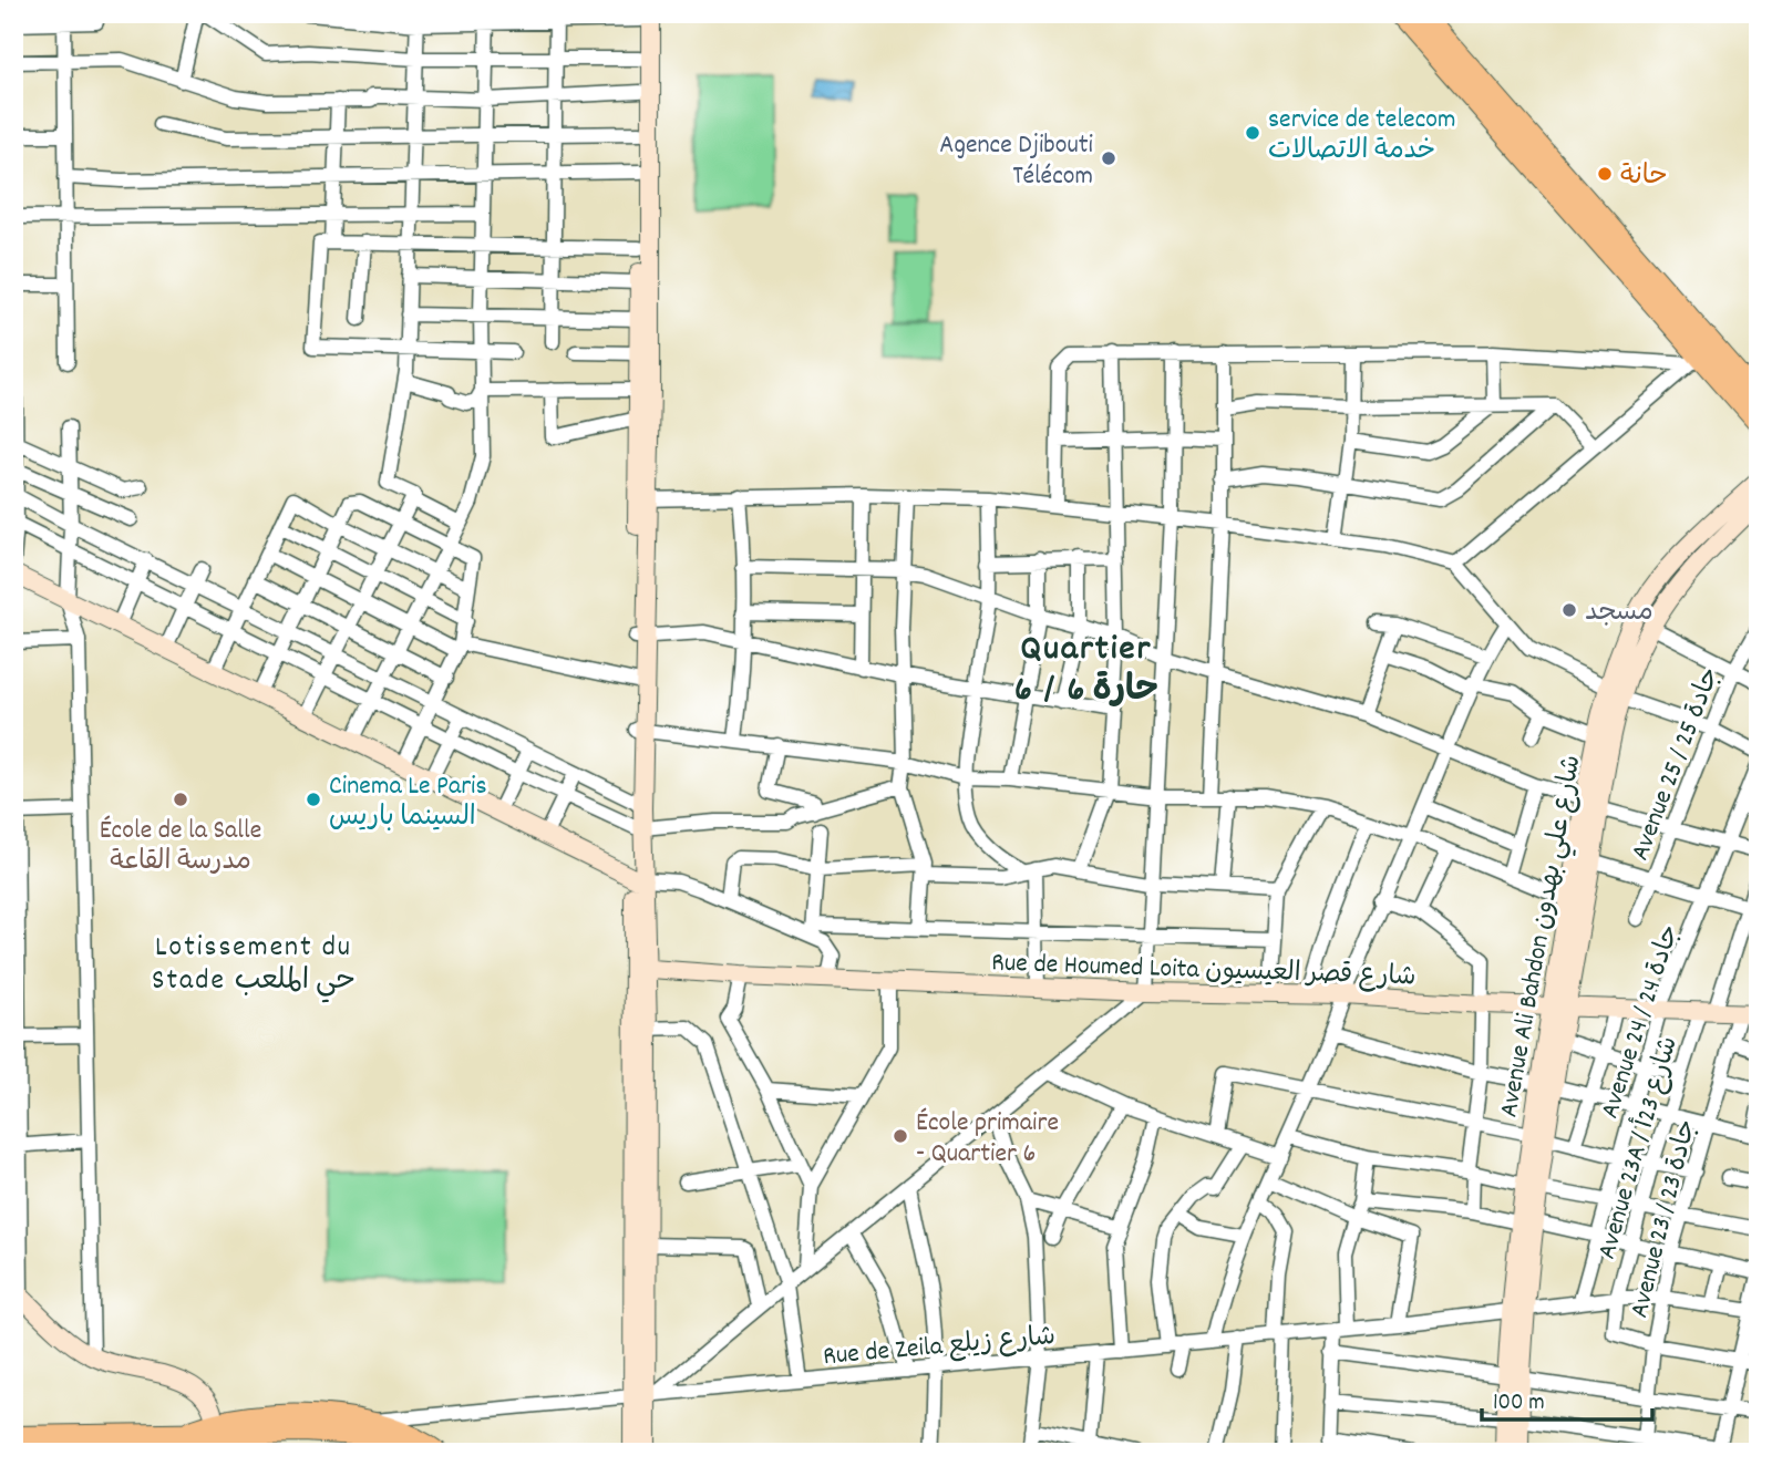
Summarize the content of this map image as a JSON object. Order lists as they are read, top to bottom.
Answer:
{
  "streets": {
    "street": [
      "Avenue 25 / جادة 25",
      "Avenue Ali Bahdon شارع علي بهدون",
      "Rue de Houmed Loita شارع قصر العيسيون",
      "Avenue 24 / جادة 24",
      "Avenue 23A / شارع 23أ",
      "Avenue 23 / جادة 23",
      "Rue de Zeila شارع زيلع"
    ]
  },
  "crossings": [
    ["Avenue Ali Bahdon شارع علي بهدون", "Rue de Houmed Loita شارع قصر العيسيون"],
    ["Avenue Ali Bahdon شارع علي بهدون", "Rue de Zeila شارع زيلع"],
    ["Rue de Houmed Loita شارع قصر العيسيون", "Avenue 24 / جادة 24"],
    ["Rue de Houmed Loita شارع قصر العيسيون", "Avenue 23A / شارع 23أ"],
    ["Rue de Houmed Loita شارع قصر العيسيون", "Avenue 23 / جادة 23"],
    ["Avenue 24 / جادة 24", "Rue de Zeila شارع زيلع"],
    ["Avenue 23A / شارع 23أ", "Avenue 23 / جادة 23"],
    ["Avenue 23A / شارع 23أ", "Rue de Zeila شارع زيلع"],
    ["Avenue 23 / جادة 23", "Rue de Zeila شارع زيلع"]
  ],
  "districts": ["Quartier 6 / حارة 6", "Lotissement du Stade حي الملعب"],
  "places": [
    "service de telecom خدمة الاتصالات",
    "Agence Djibouti Télécom",
    "حانة",
    "مسجد",
    "École de la Salle مدرسة القاعة",
    "Cinema Le Paris السينما باريس",
    "École primaire - Quartier 6"
  ],
  "scale_bar": "100 m"
}
